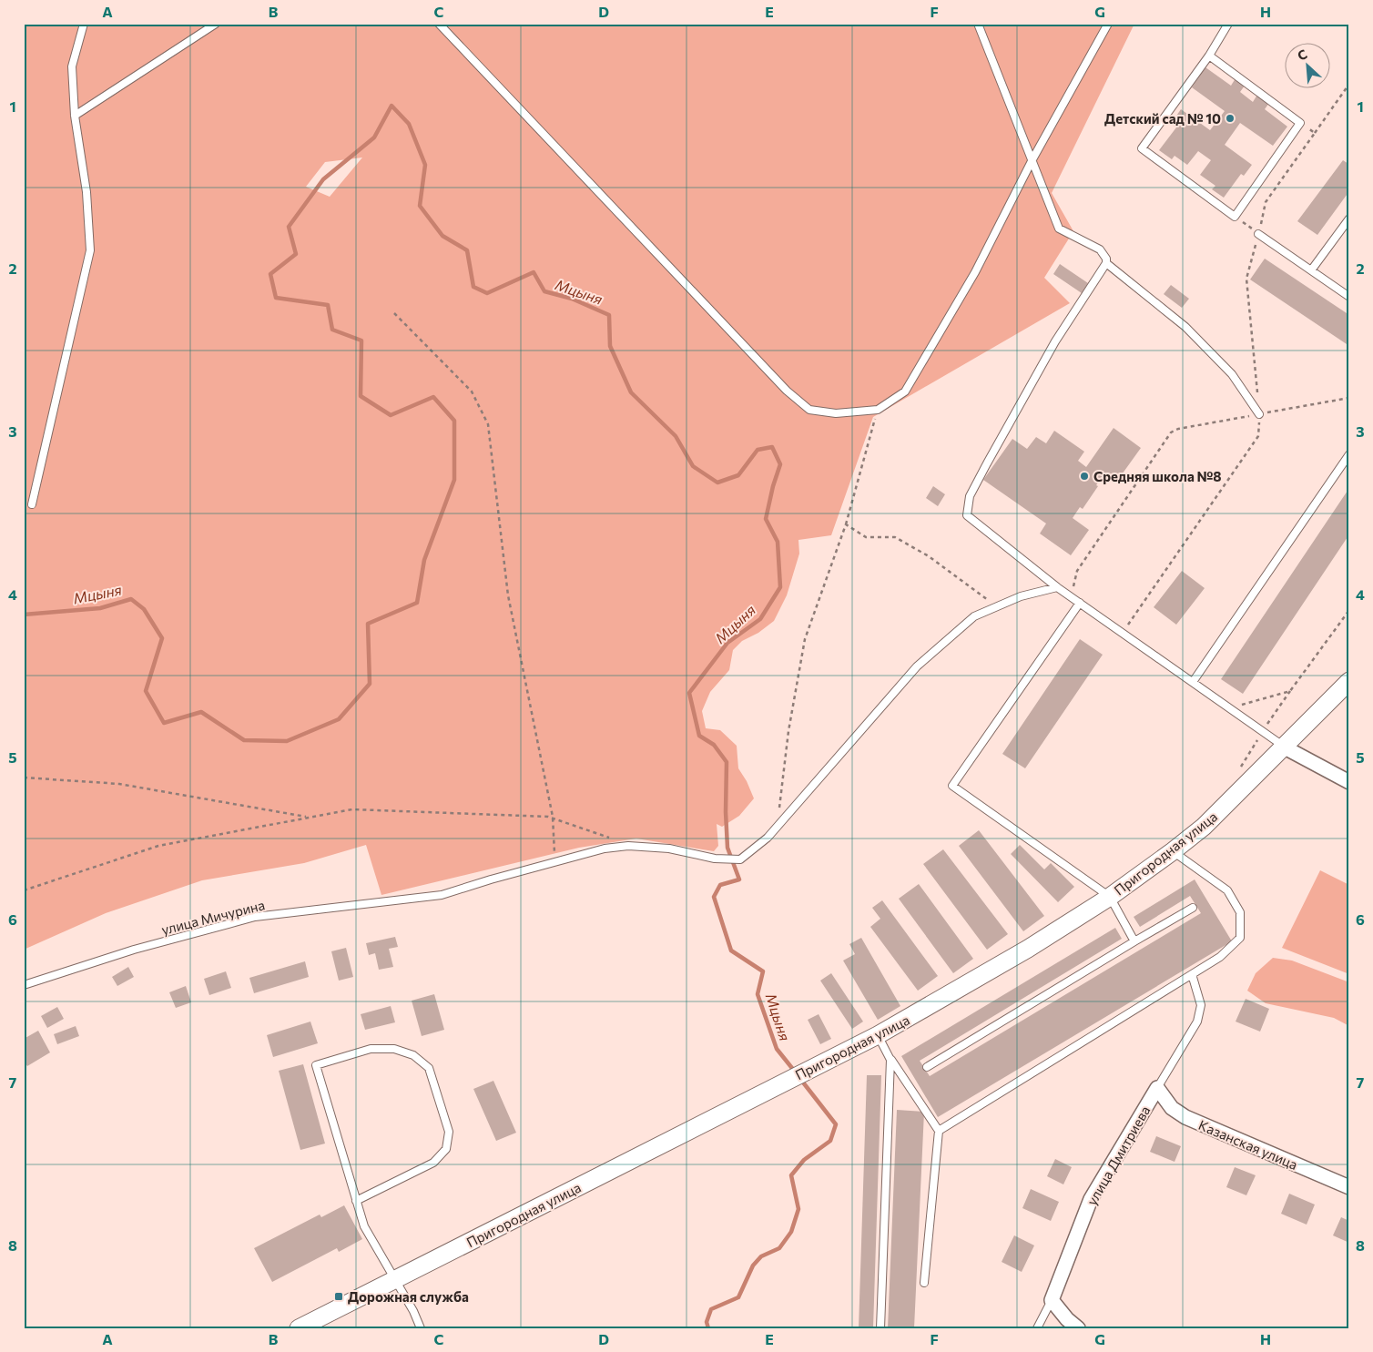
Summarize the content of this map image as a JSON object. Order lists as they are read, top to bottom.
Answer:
{
  "streets": {
    "street": ["Пригородная улица", "Казанская улица", "улица Дмитриева"],
    "lane": ["улица Мичурина"]
  },
  "crossings": [
    ["Казанская улица", "улица Дмитриева"]
  ],
  "water": ["Мцыня"],
  "places": {
    "other": ["Детский сад № 10", "Средняя школа №8"],
    "transit": ["Дорожная служба"]
  },
  "north": "top left",
  "grid": {
    "columns": [
      "A",
      "B",
      "C",
      "D",
      "E",
      "F",
      "G",
      "H"
    ],
    "rows": [
      "1",
      "2",
      "3",
      "4",
      "5",
      "6",
      "7",
      "8"
    ]
  }
}
